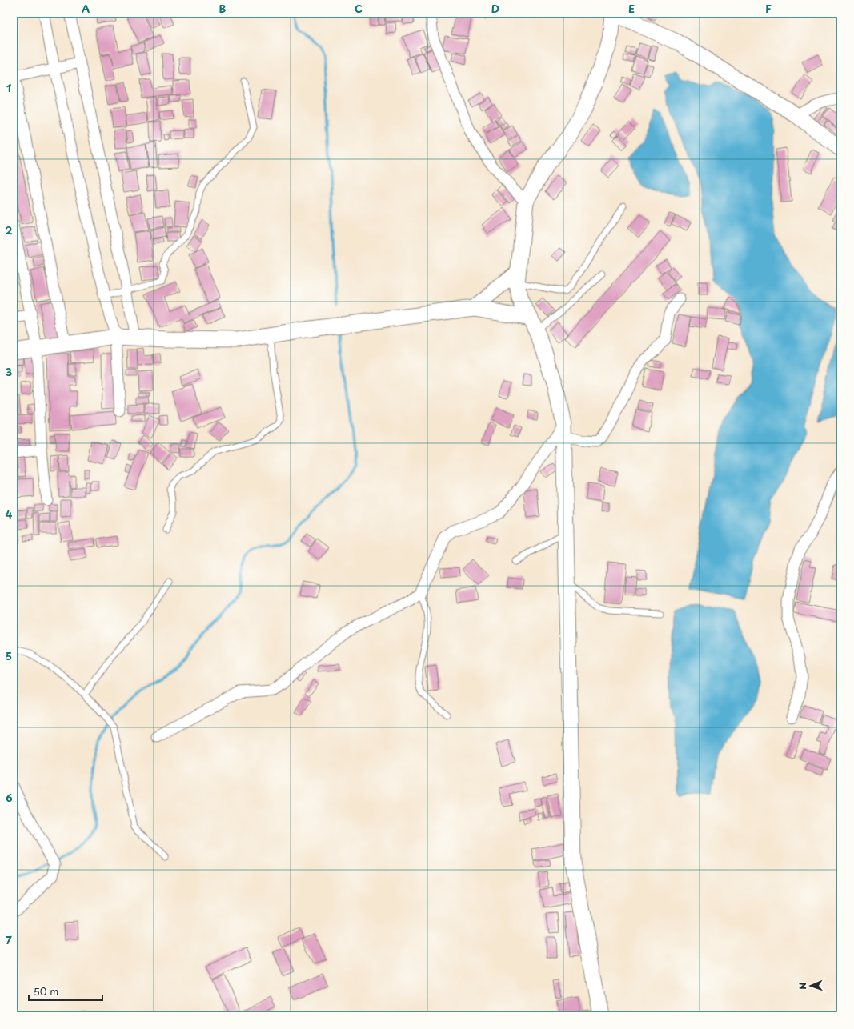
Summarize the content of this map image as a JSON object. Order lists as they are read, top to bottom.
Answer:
{
  "scale_bar": "50 m",
  "north": "left",
  "grid": {
    "columns": [
      "A",
      "B",
      "C",
      "D",
      "E",
      "F"
    ],
    "rows": [
      "1",
      "2",
      "3",
      "4",
      "5",
      "6",
      "7"
    ]
  }
}
